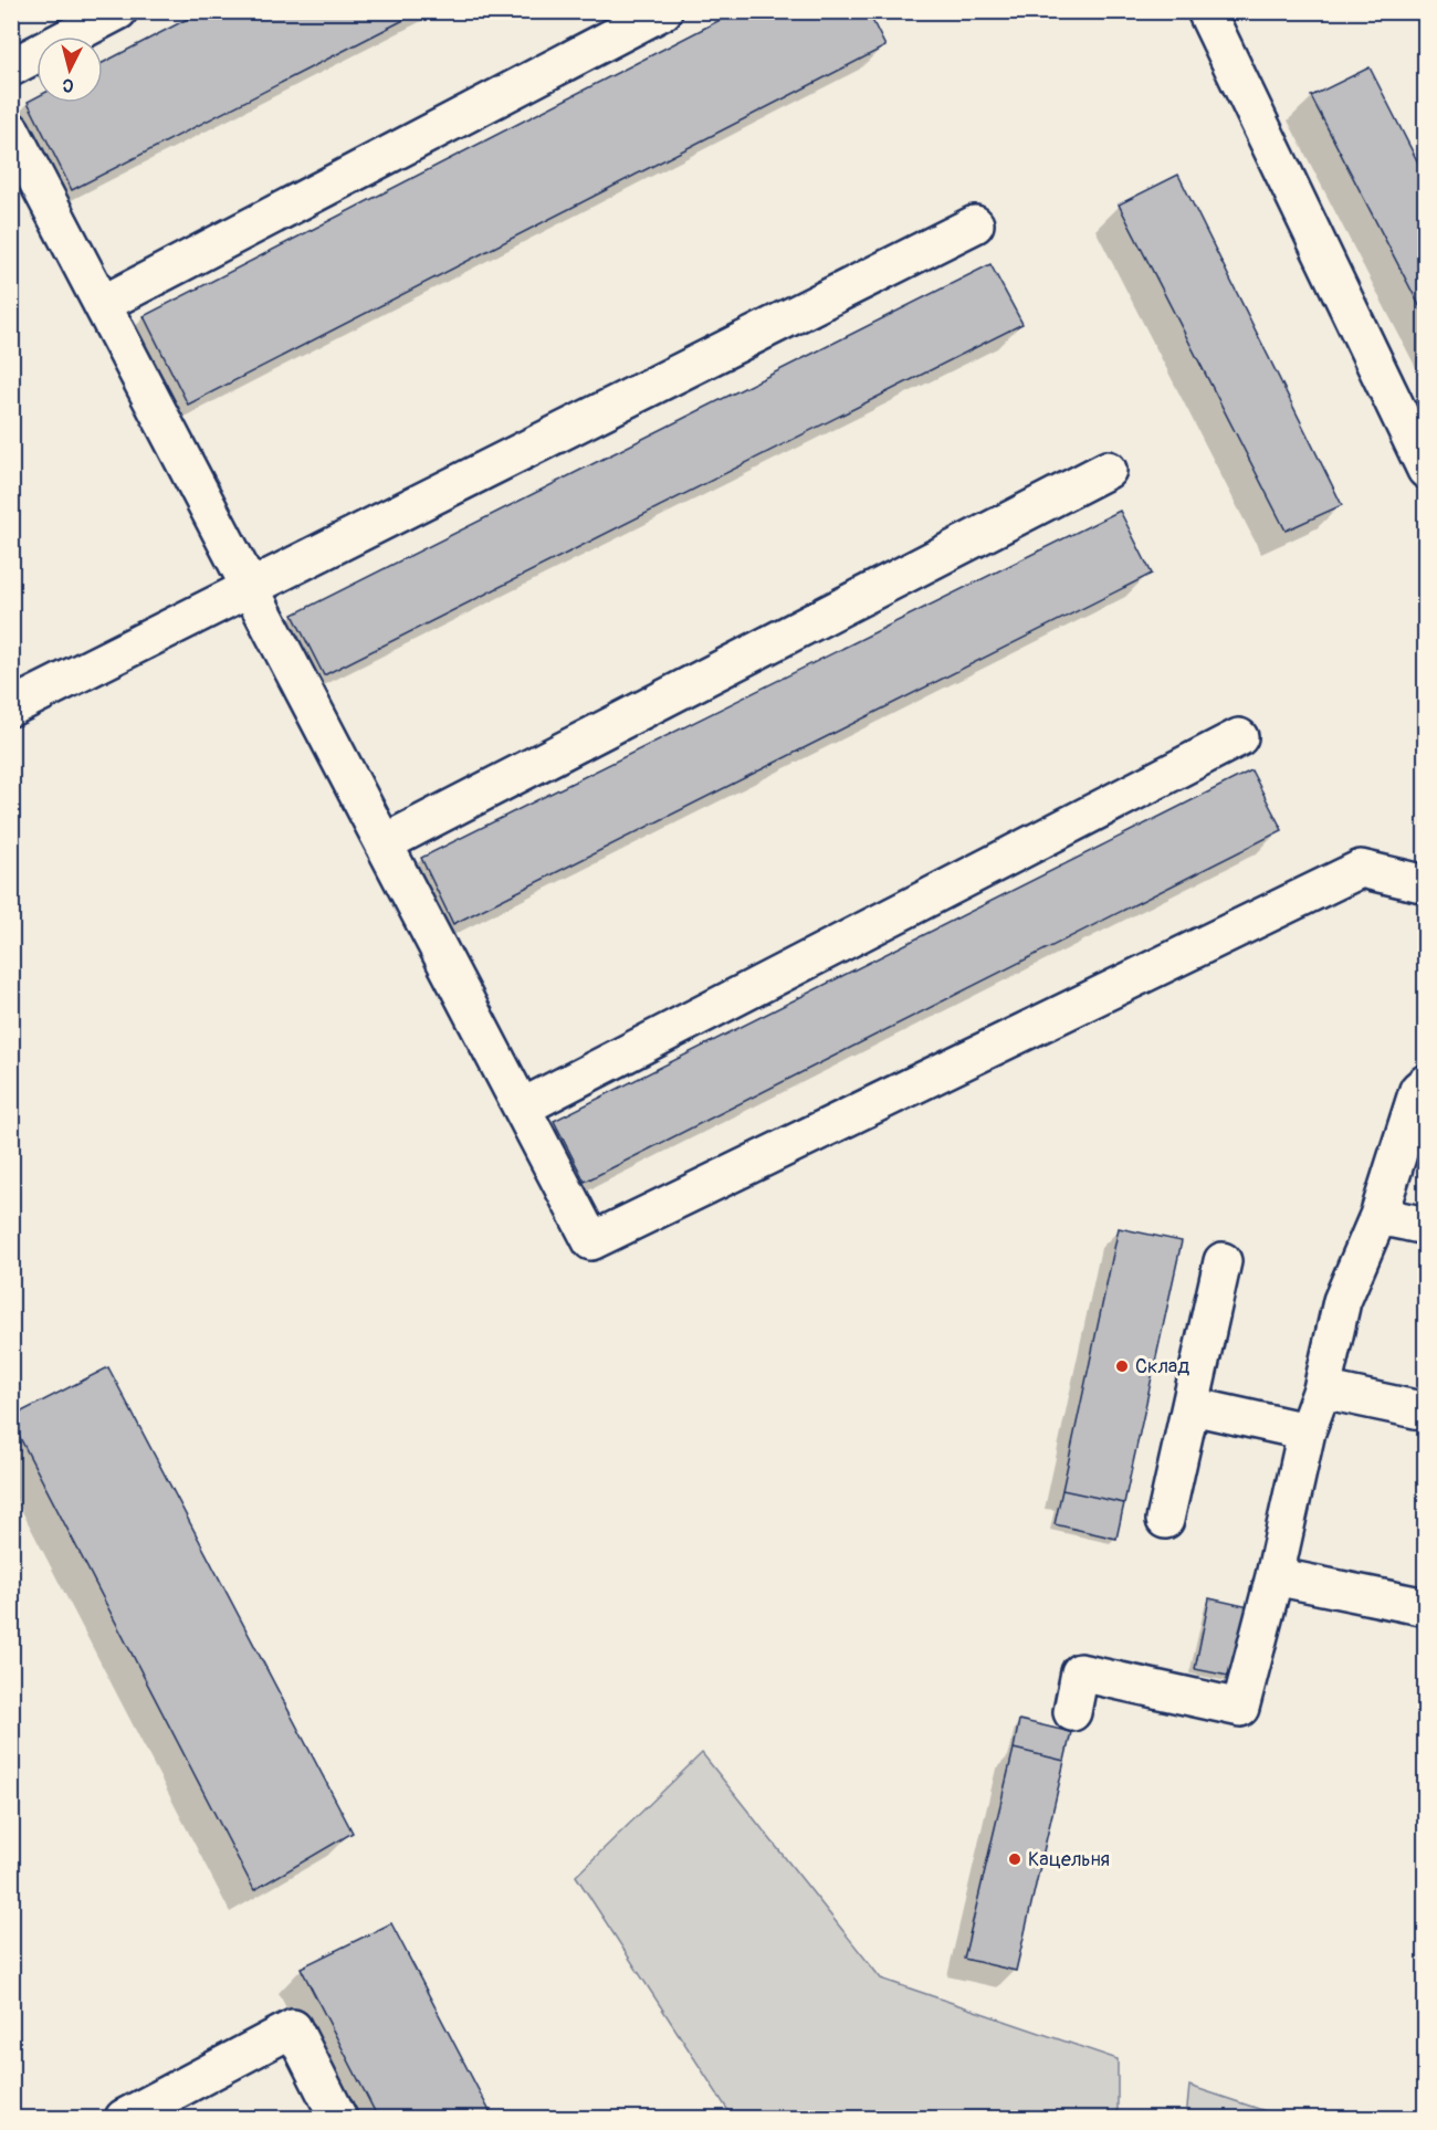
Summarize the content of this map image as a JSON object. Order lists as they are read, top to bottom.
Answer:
{
  "places": ["Склад", "Кацельня"],
  "north": "bottom"
}
